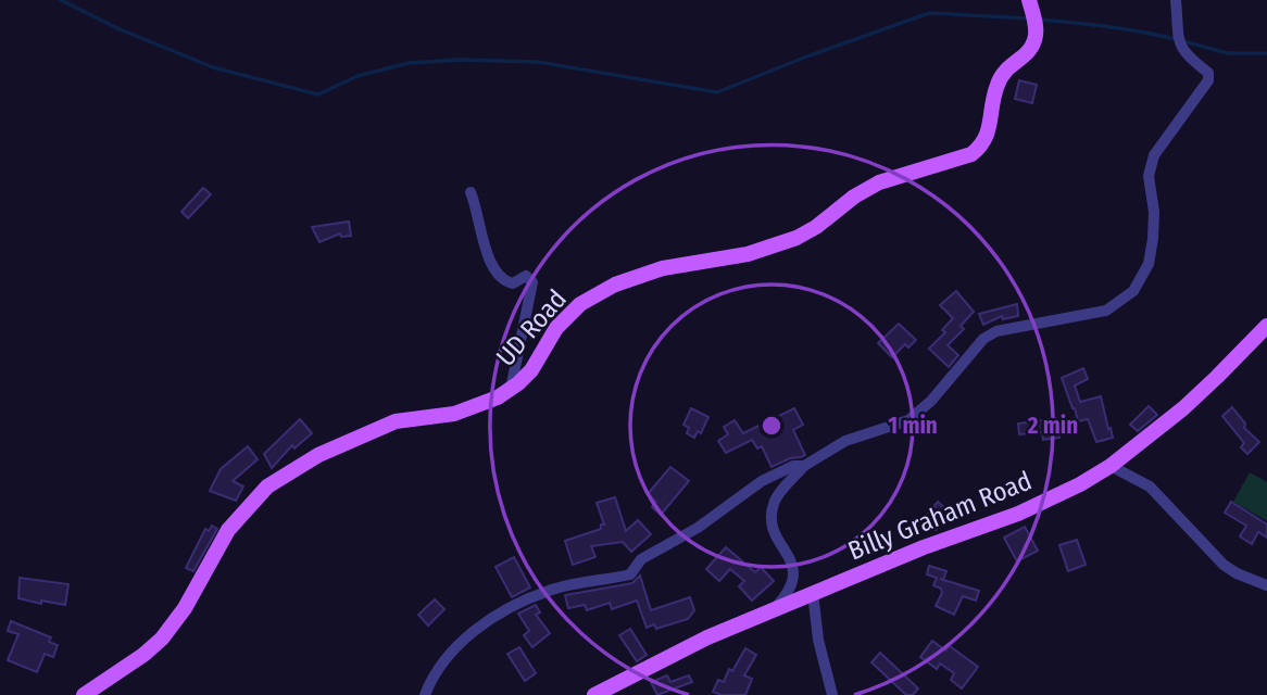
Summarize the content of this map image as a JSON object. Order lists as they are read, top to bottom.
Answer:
{
  "streets": {
    "main road": ["UD Road", "Billy Graham Road"]
  },
  "rings": ["1 min", "2 min"]
}
